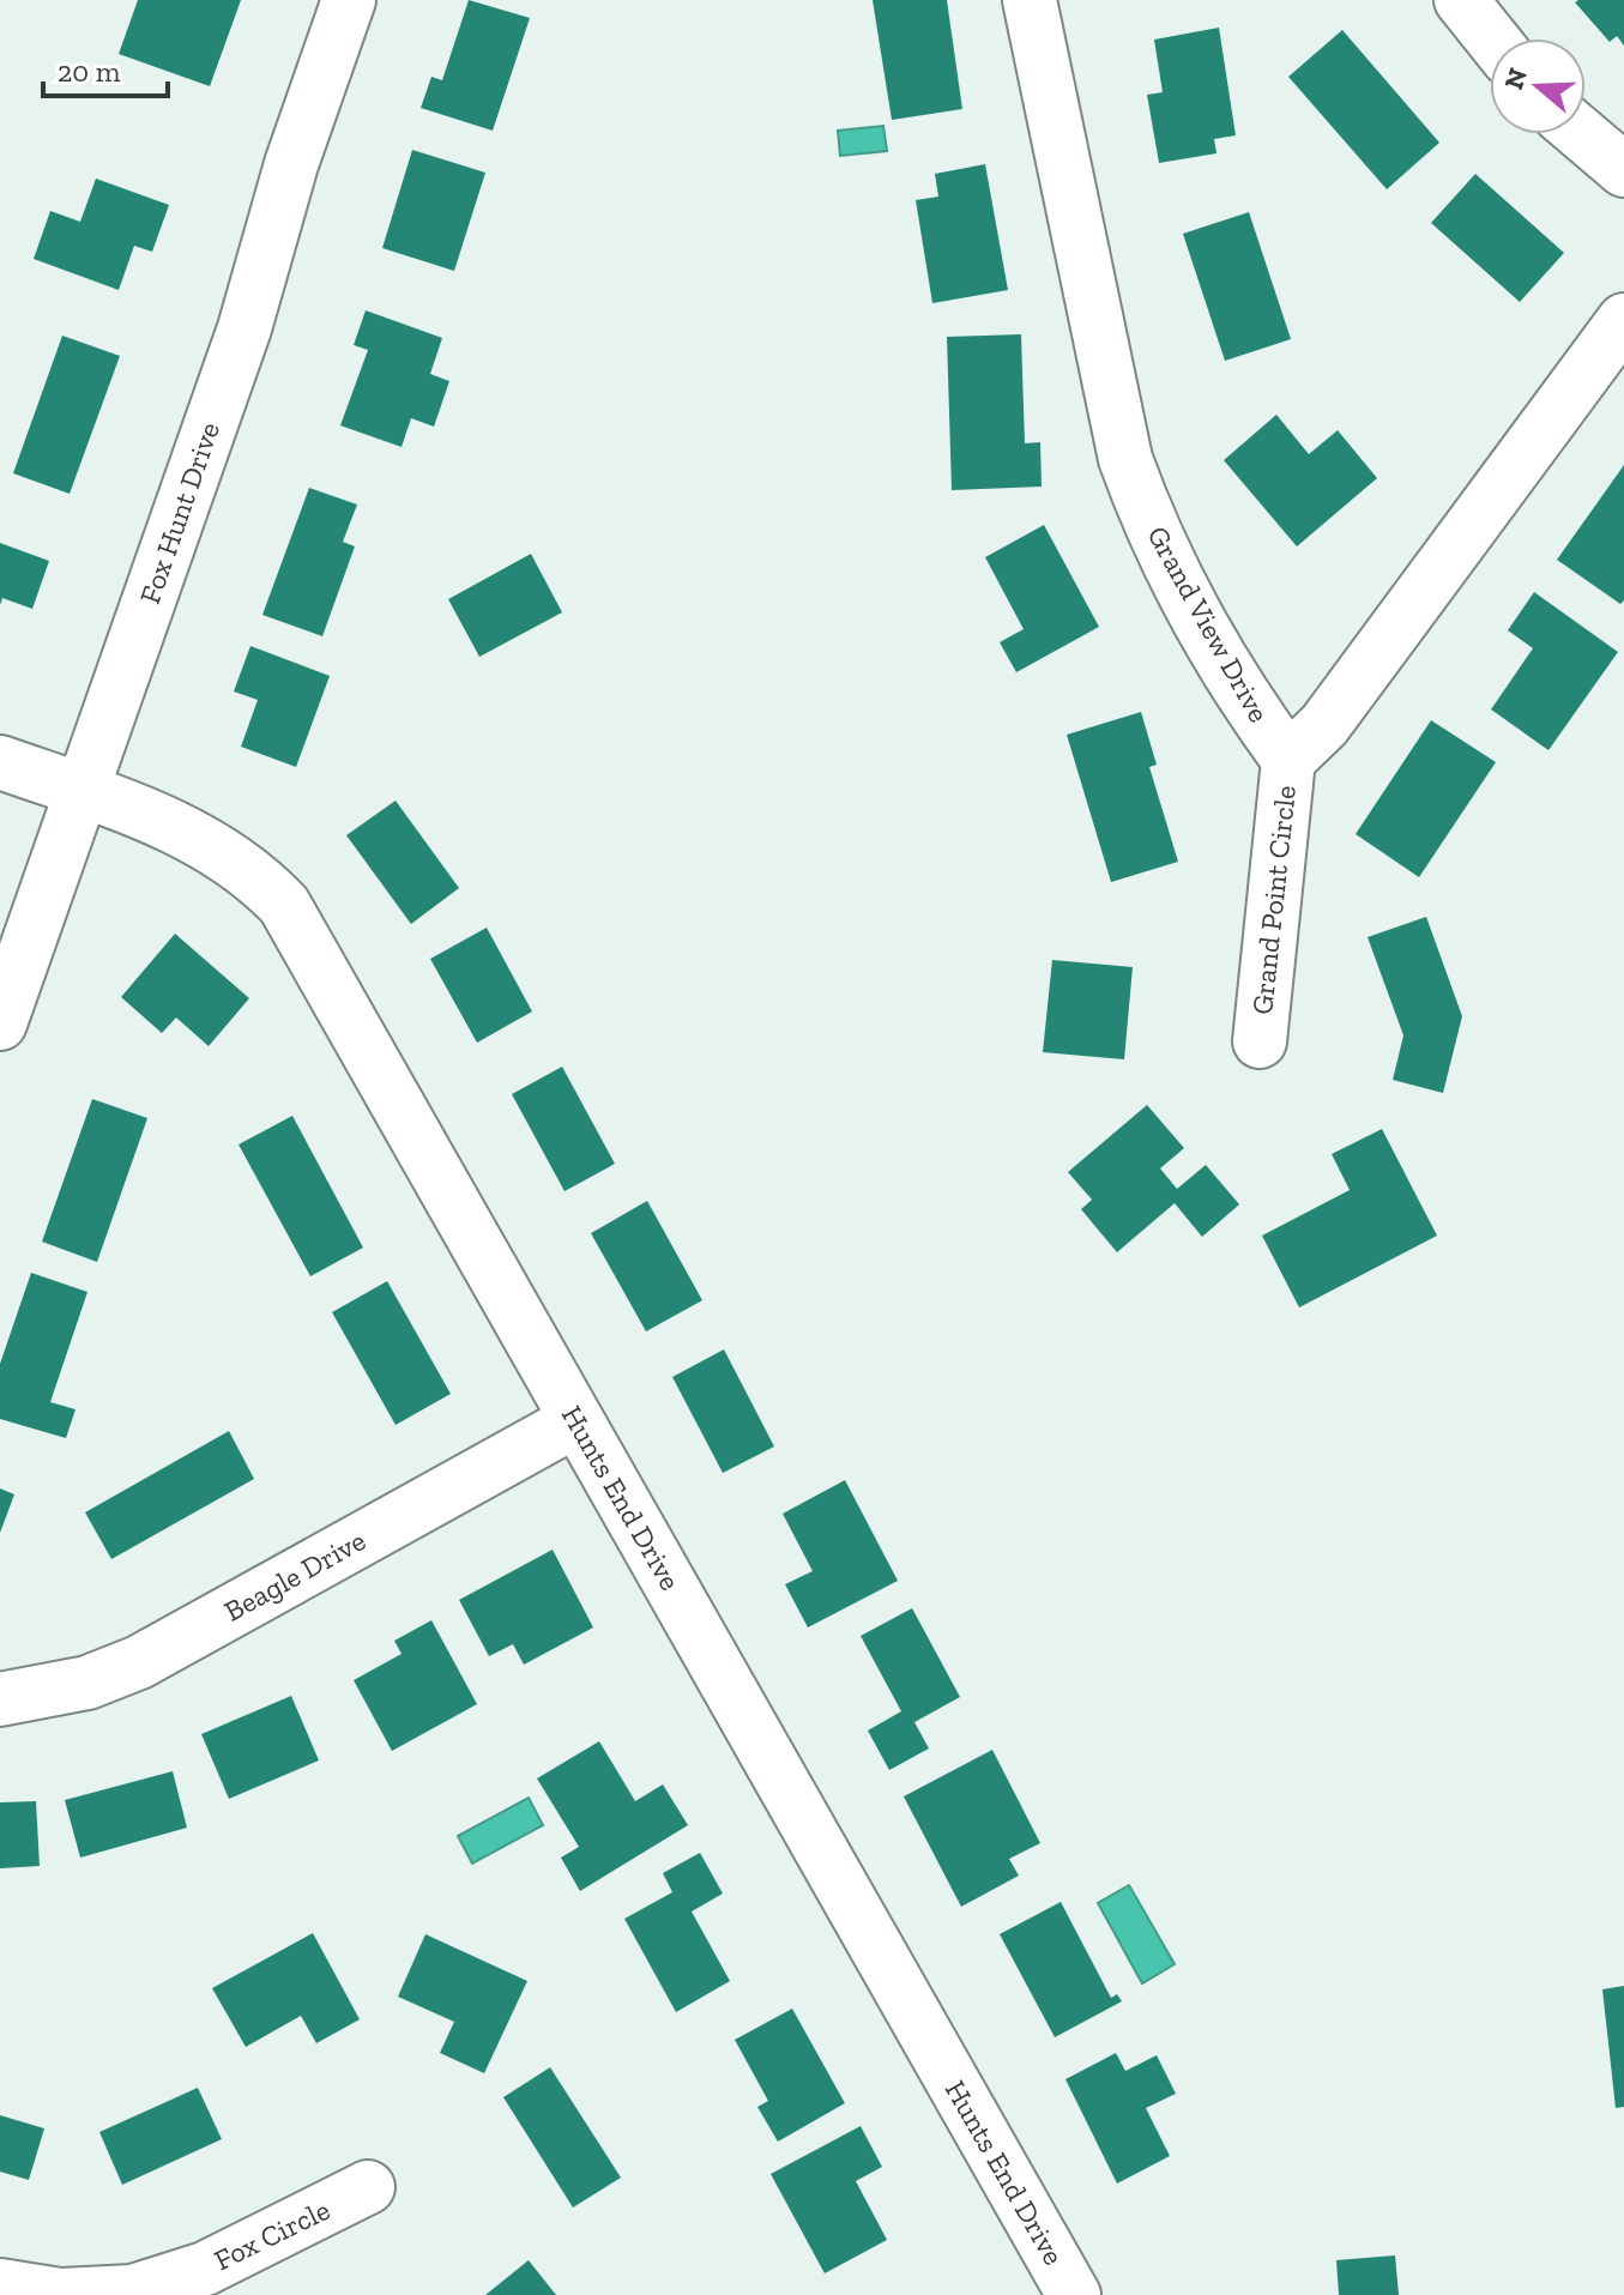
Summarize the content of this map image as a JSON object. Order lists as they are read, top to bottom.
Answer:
{
  "streets": {
    "street": [
      "Fox Hunt Drive",
      "Grand View Drive",
      "Grand Point Circle",
      "Hunts End Drive",
      "Beagle Drive",
      "Fox Circle"
    ]
  },
  "crossings": [
    ["Fox Hunt Drive", "Hunts End Drive"],
    ["Grand View Drive", "Grand Point Circle"],
    ["Hunts End Drive", "Beagle Drive"]
  ],
  "scale_bar": "20 m",
  "north": "left"
}
